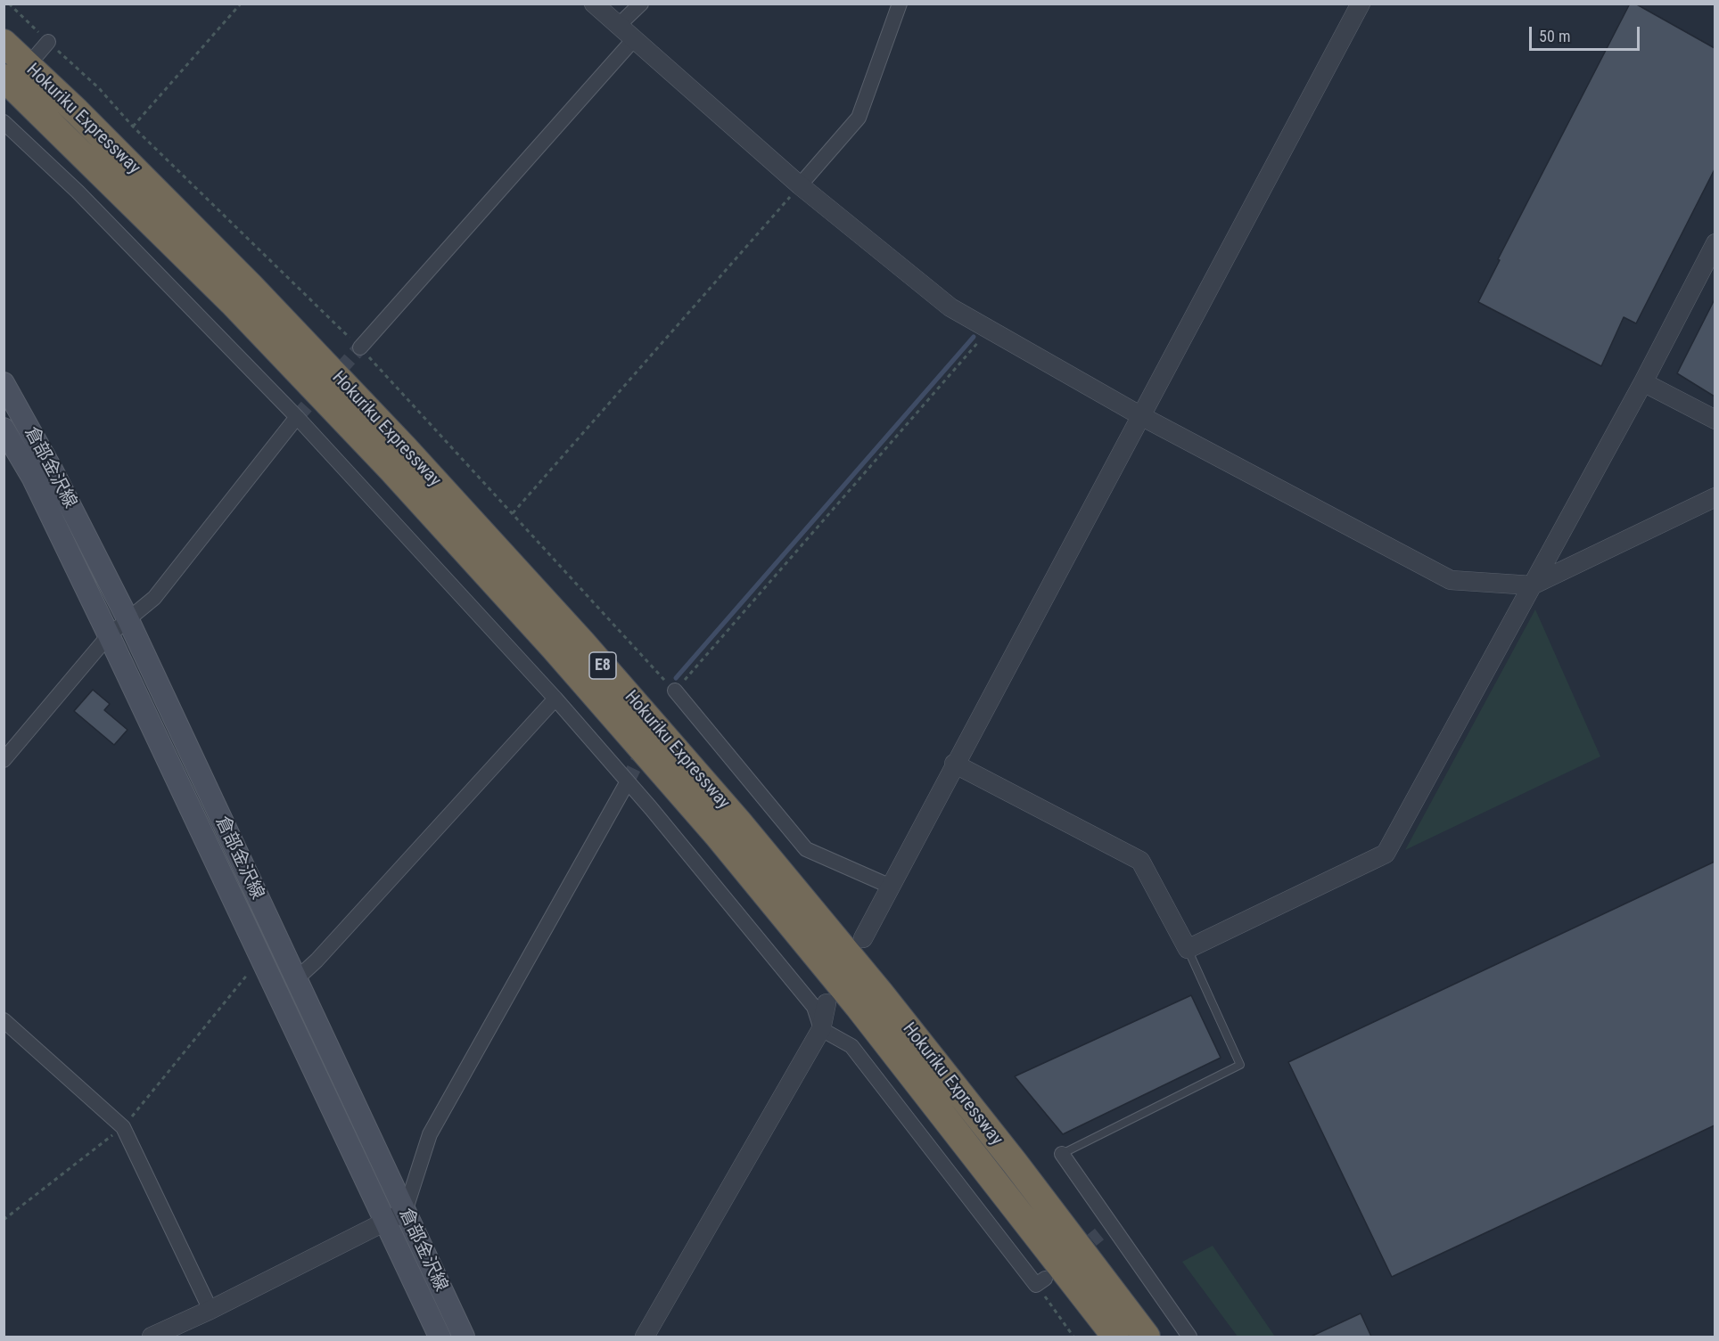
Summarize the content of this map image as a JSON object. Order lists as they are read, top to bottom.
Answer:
{
  "streets": {
    "highway": ["Hokuriku Expressway", "E8"],
    "main road": ["倉部金沢線"]
  },
  "scale_bar": "50 m"
}
